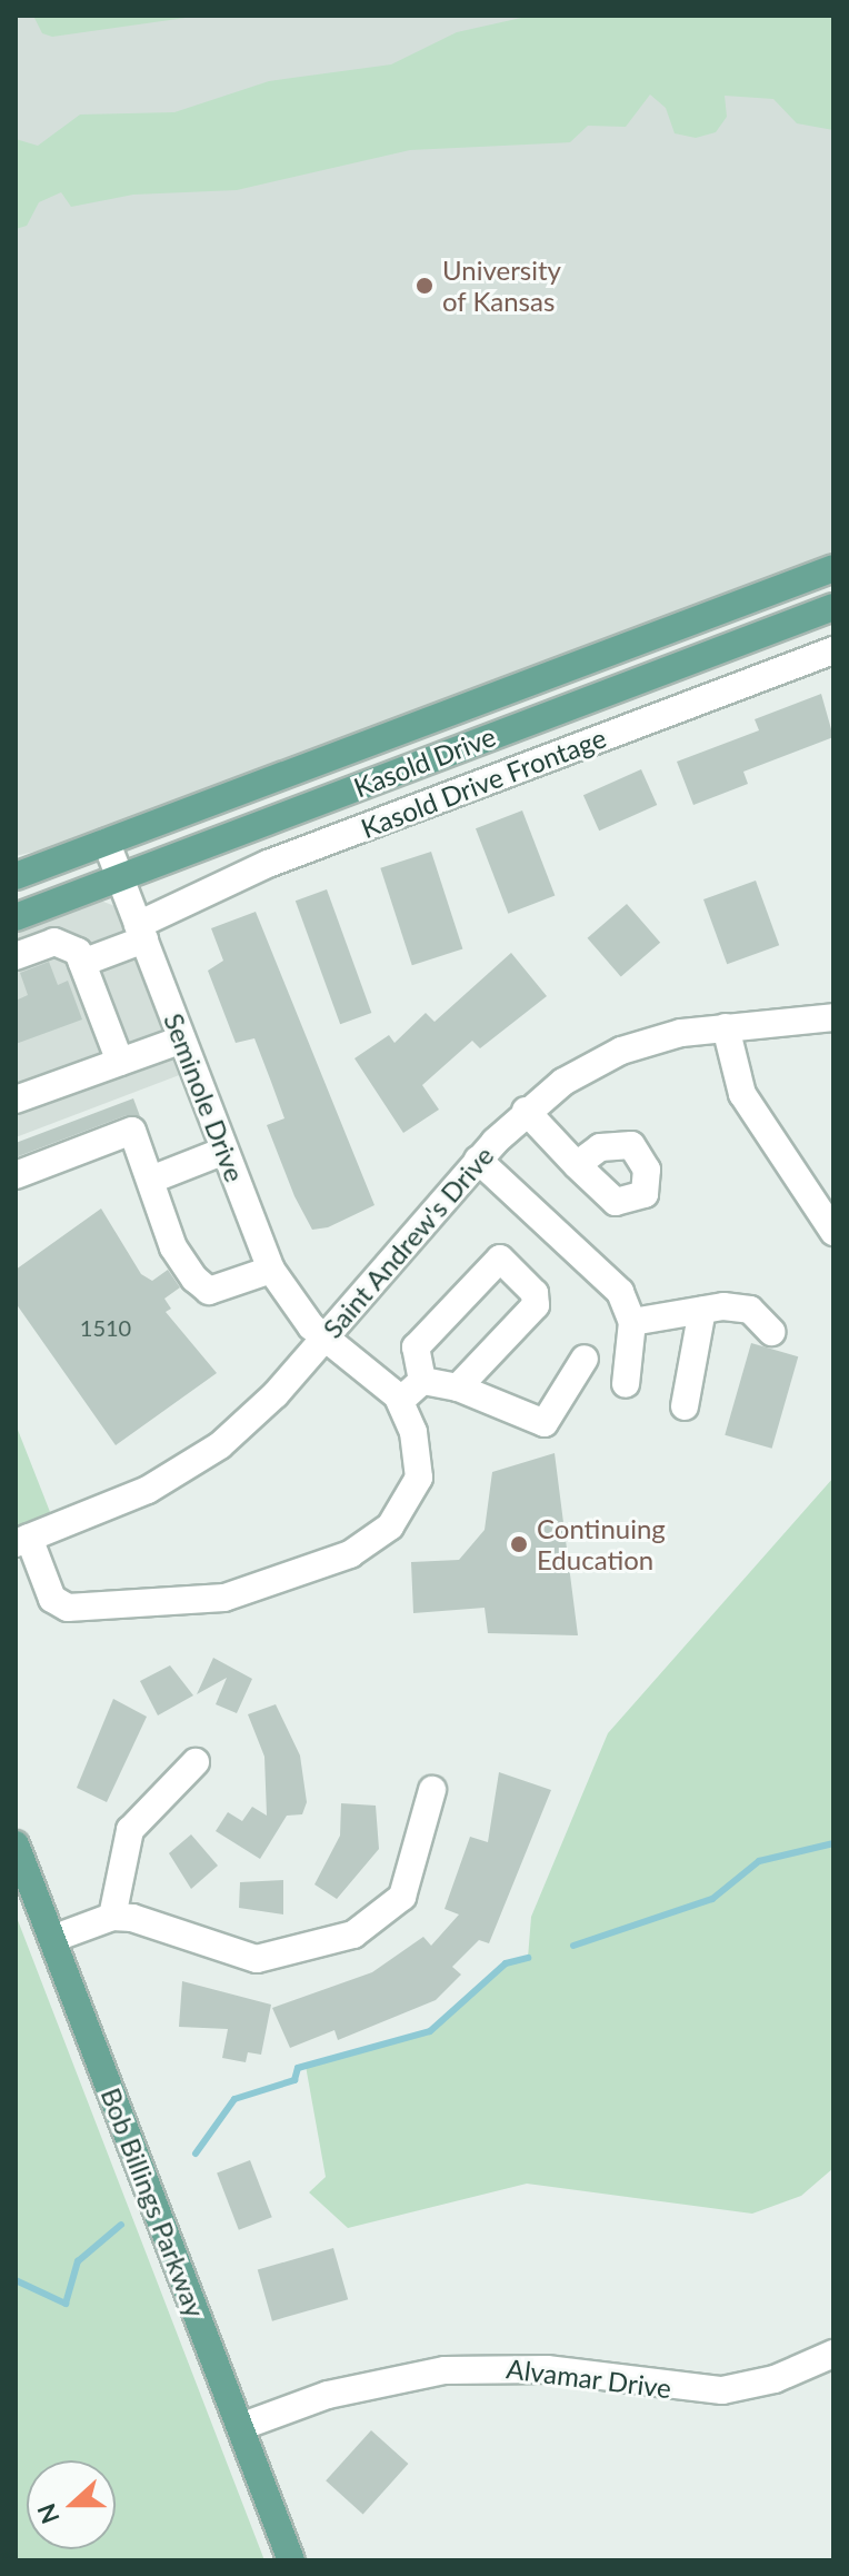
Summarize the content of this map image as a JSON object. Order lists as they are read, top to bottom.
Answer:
{
  "streets": {
    "main road": ["Kasold Drive", "Bob Billings Parkway"],
    "street": [
      "Kasold Drive Frontage",
      "Seminole Drive",
      "Saint Andrew's Drive",
      "Alvamar Drive"
    ]
  },
  "crossings": [
    ["Kasold Drive", "Seminole Drive"],
    ["Kasold Drive Frontage", "Seminole Drive"],
    ["Seminole Drive", "Saint Andrew's Drive"],
    ["Bob Billings Parkway", "Alvamar Drive"]
  ],
  "places": ["University of Kansas", "Continuing Education"],
  "house_numbers": ["1510"],
  "north": "left"
}
